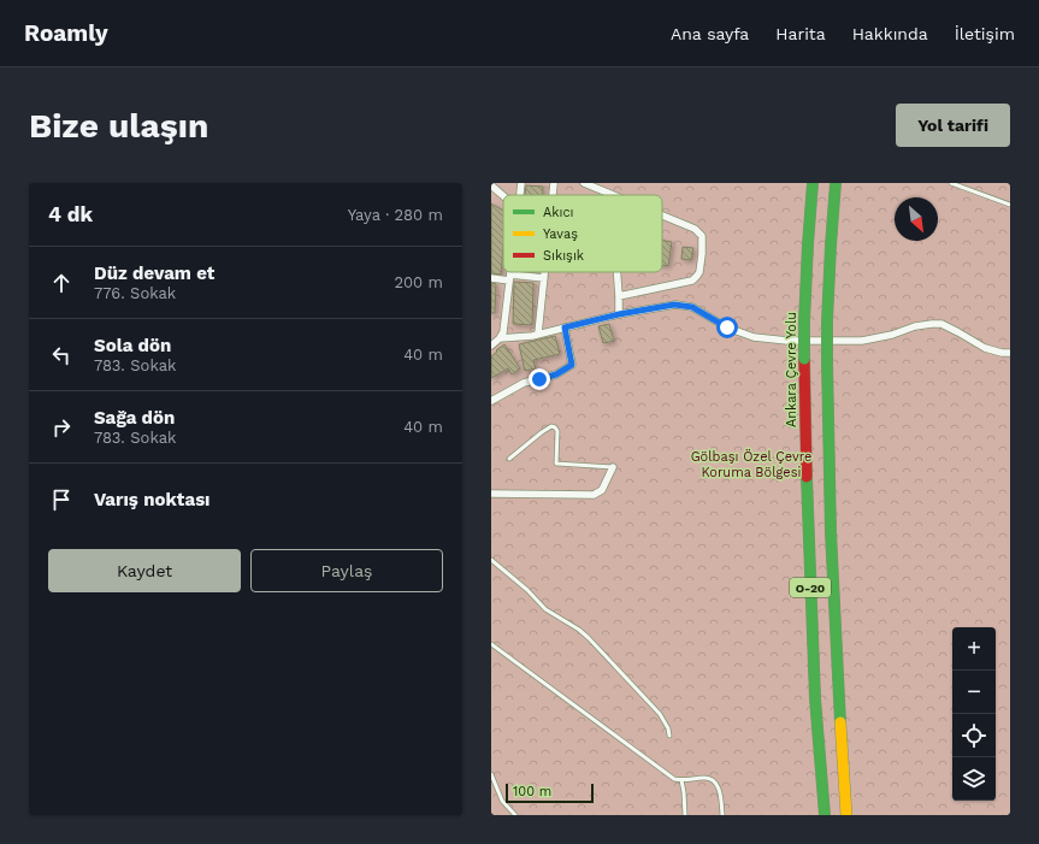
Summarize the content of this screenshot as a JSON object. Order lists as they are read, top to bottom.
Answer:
{
  "streets": {
    "highway": ["Ankara Çevre Yolu", "O-20"]
  },
  "parks": ["Gölbaşı Özel Çevre Koruma Bölgesi"],
  "legend": ["Akıcı", "Yavaş", "Sıkışık"],
  "scale_bar": "100 m",
  "north": "bottom right",
  "page": {
    "header": "Roamly",
    "nav": [
      "Ana sayfa",
      "Harita",
      "Hakkında",
      "İletişim"
    ],
    "buttons": [
      "Yol tarifi",
      ["Kaydet", "Paylaş"]
    ],
    "title": "Bize ulaşın",
    "heading": ["4 dk", "Yaya · 280 m"],
    "list": [
      ["Düz devam et", "776. Sokak", "200 m"],
      ["Sola dön", "783. Sokak", "40 m"],
      ["Sağa dön", "783. Sokak", "40 m"],
      "Varış noktası"
    ],
    "map_buttons": ["+", "−"],
    "scale": "100 m"
  }
}
